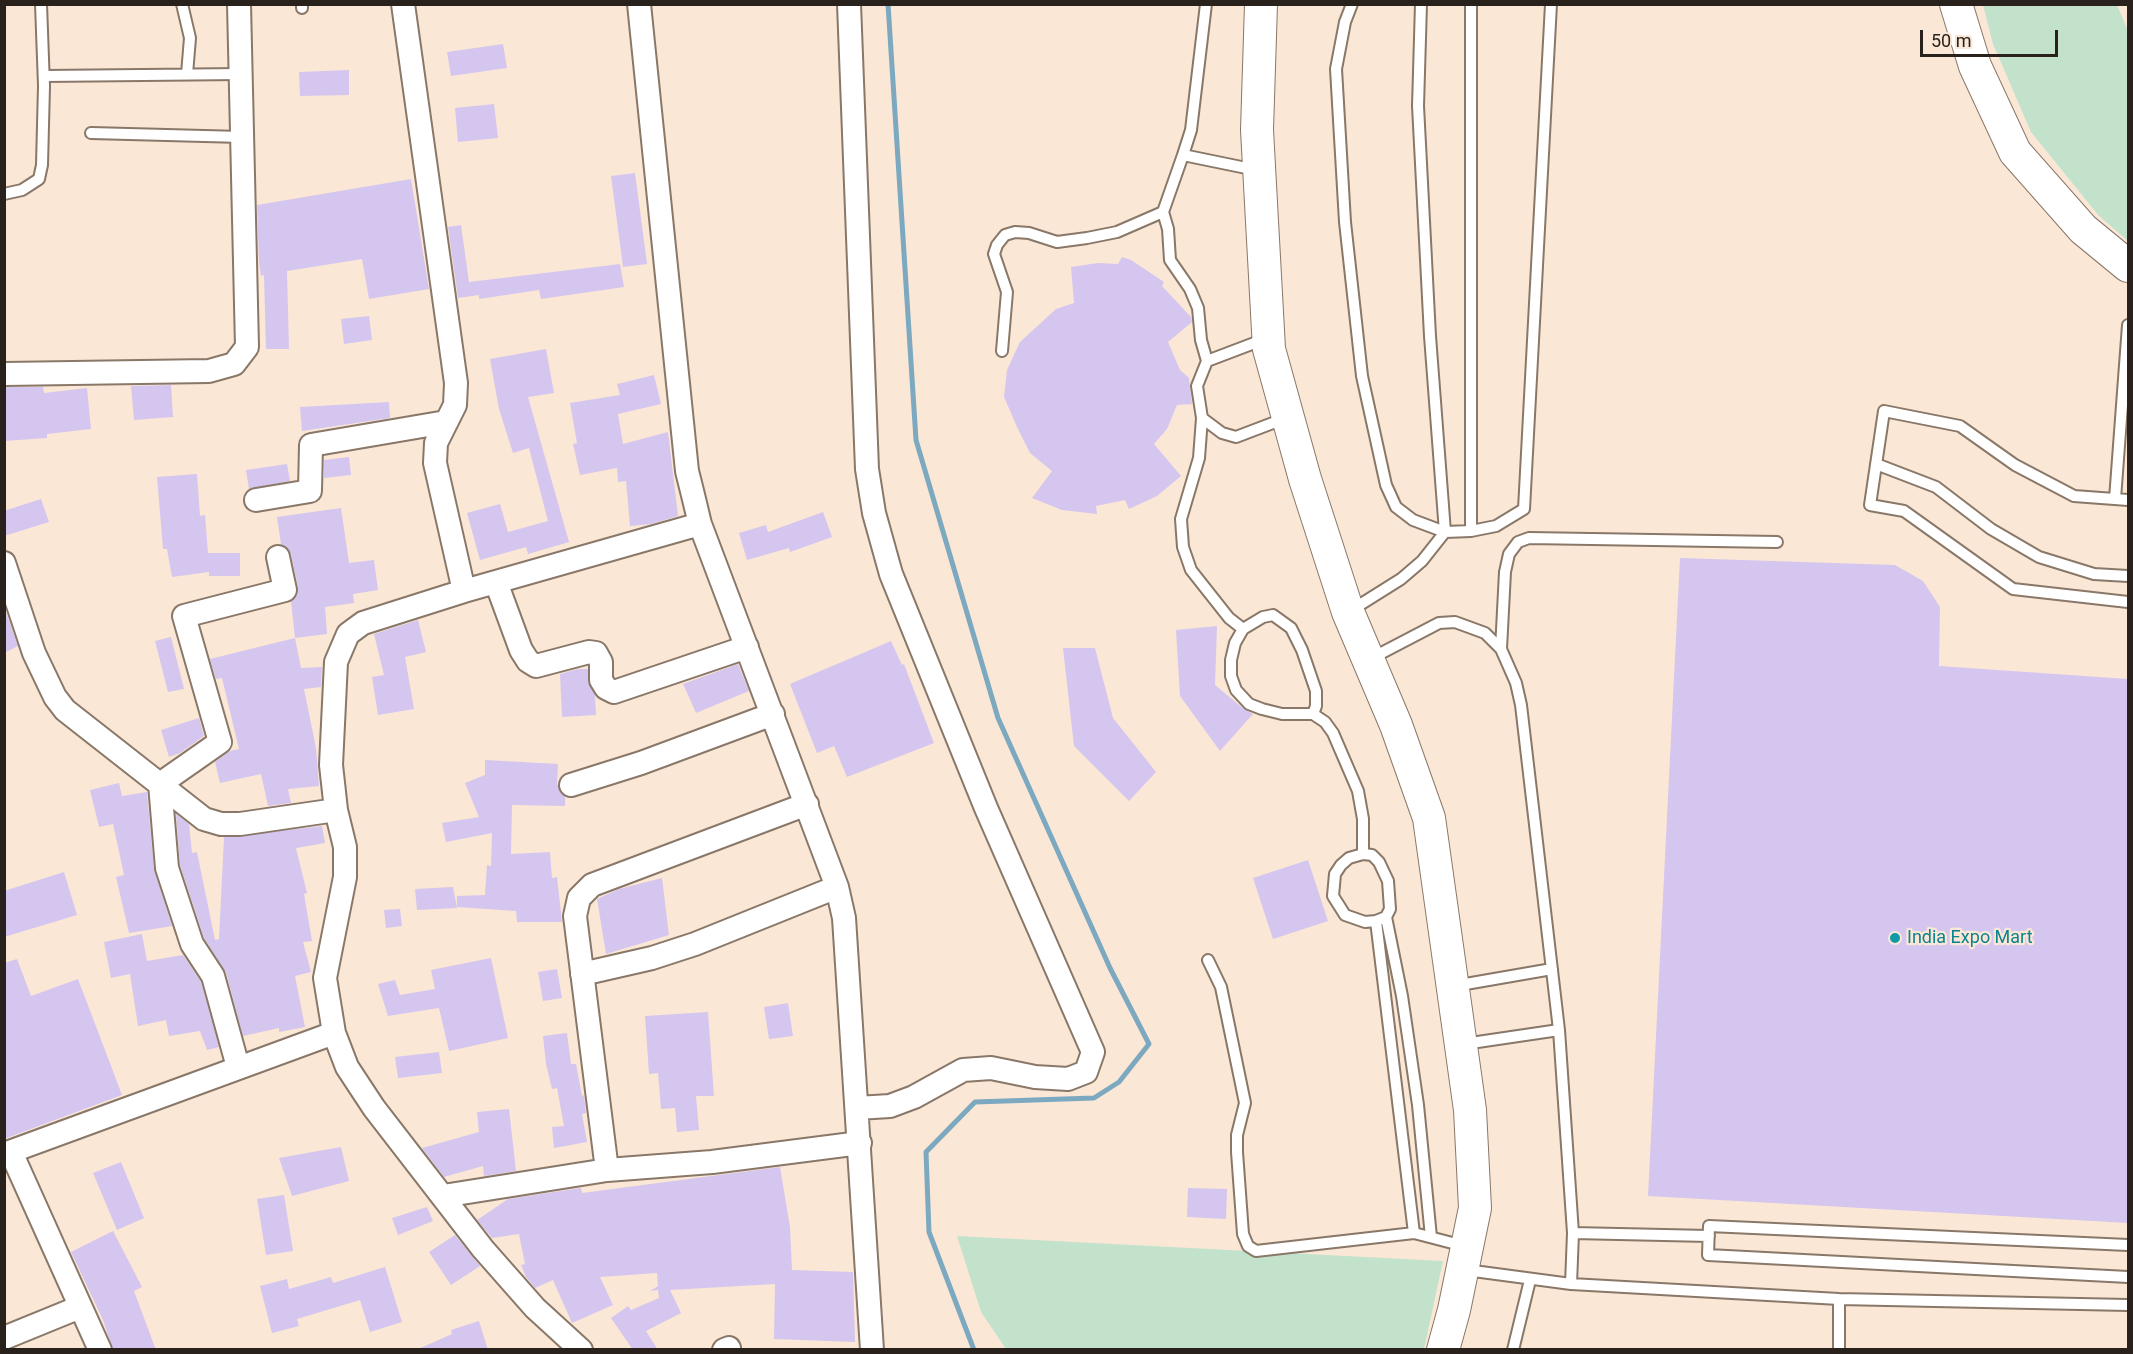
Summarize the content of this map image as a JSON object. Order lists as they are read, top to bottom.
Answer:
{
  "places": ["India Expo Mart"],
  "scale_bar": "50 m"
}
